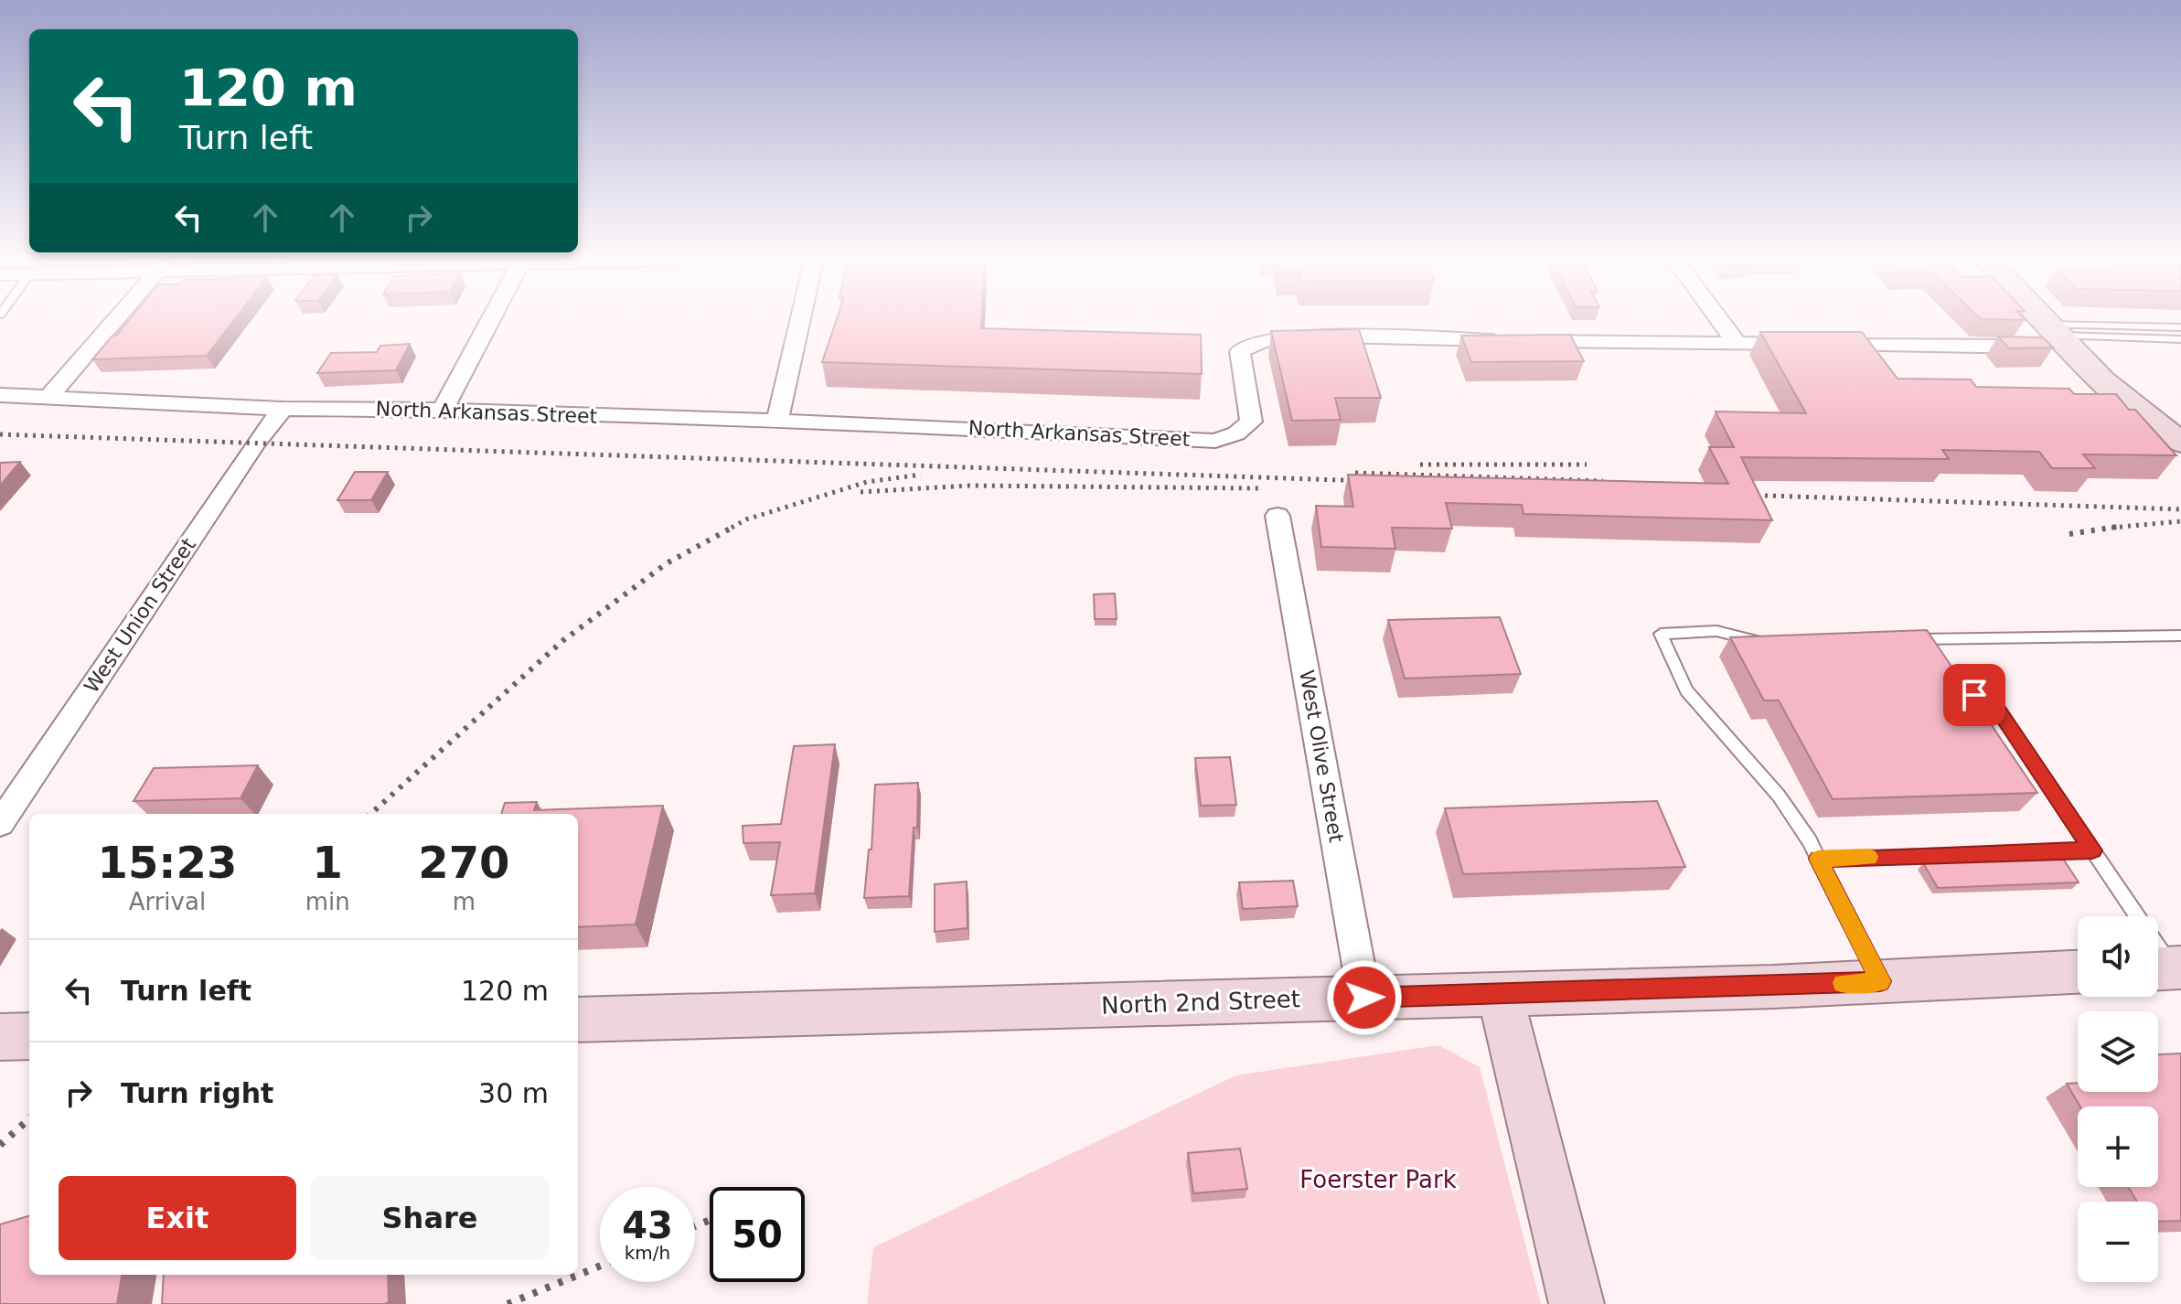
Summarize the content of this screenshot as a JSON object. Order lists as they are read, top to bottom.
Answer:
{
  "streets": {
    "main road": ["North 2nd Street"],
    "street": ["North Arkansas Street", "West Union Street", "West Olive Street"]
  },
  "crossings": [
    ["North Arkansas Street", "West Union Street"],
    ["West Olive Street", "North 2nd Street"]
  ],
  "parks": ["Foerster Park"],
  "page": {
    "turn": ["120 m", "Turn left"],
    "eta": [
      "15:23",
      "Arrival",
      "1",
      "min",
      "270",
      "m"
    ],
    "map_buttons": ["+", "−"],
    "list": [
      {
        "name": "Turn left",
        "value": "120 m"
      },
      {
        "name": "Turn right",
        "value": "30 m"
      }
    ],
    "buttons": ["Exit", "Share"],
    "speed": "43 km/h",
    "limit": "50"
  }
}
